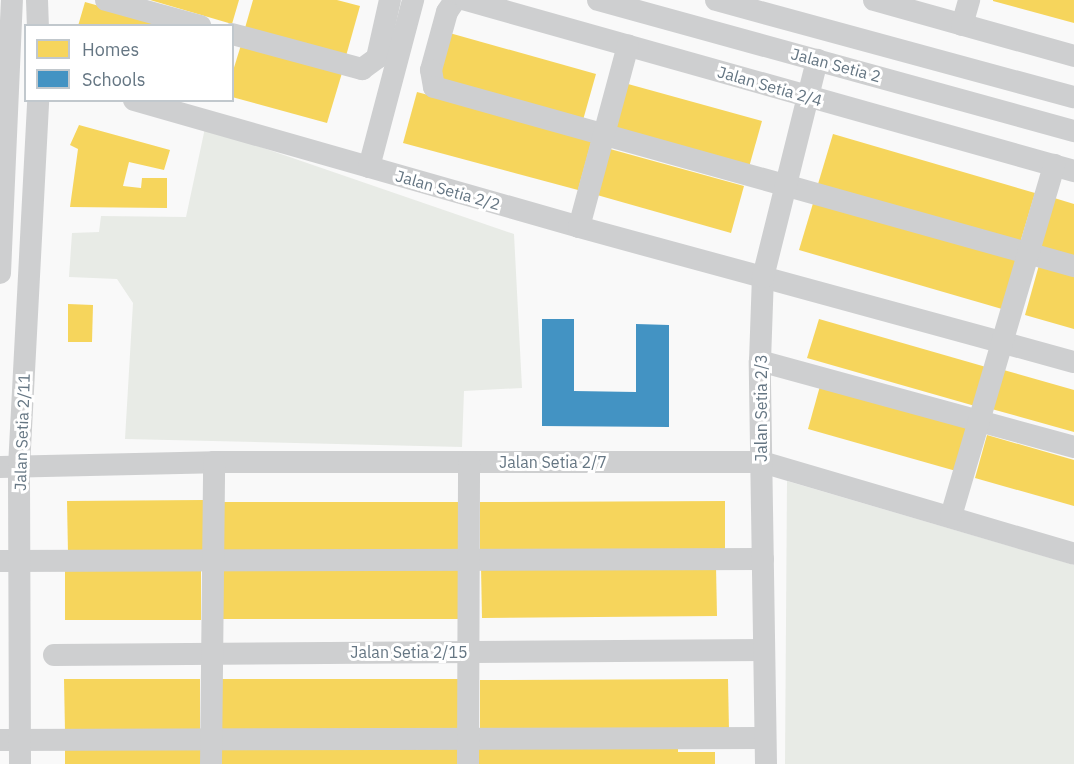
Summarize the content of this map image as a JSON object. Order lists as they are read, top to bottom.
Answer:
{
  "streets": {
    "street": [
      "Jalan Setia 2",
      "Jalan Setia 2/4",
      "Jalan Setia 2/2",
      "Jalan Setia 2/3",
      "Jalan Setia 2/11",
      "Jalan Setia 2/7",
      "Jalan Setia 2/15"
    ]
  },
  "crossings": [
    ["Jalan Setia 2", "Jalan Setia 2/3"],
    ["Jalan Setia 2/4", "Jalan Setia 2/3"],
    ["Jalan Setia 2/2", "Jalan Setia 2/3"],
    ["Jalan Setia 2/3", "Jalan Setia 2/7"],
    ["Jalan Setia 2/3", "Jalan Setia 2/15"],
    ["Jalan Setia 2/11", "Jalan Setia 2/7"]
  ],
  "legend": ["Homes", "Schools"]
}
